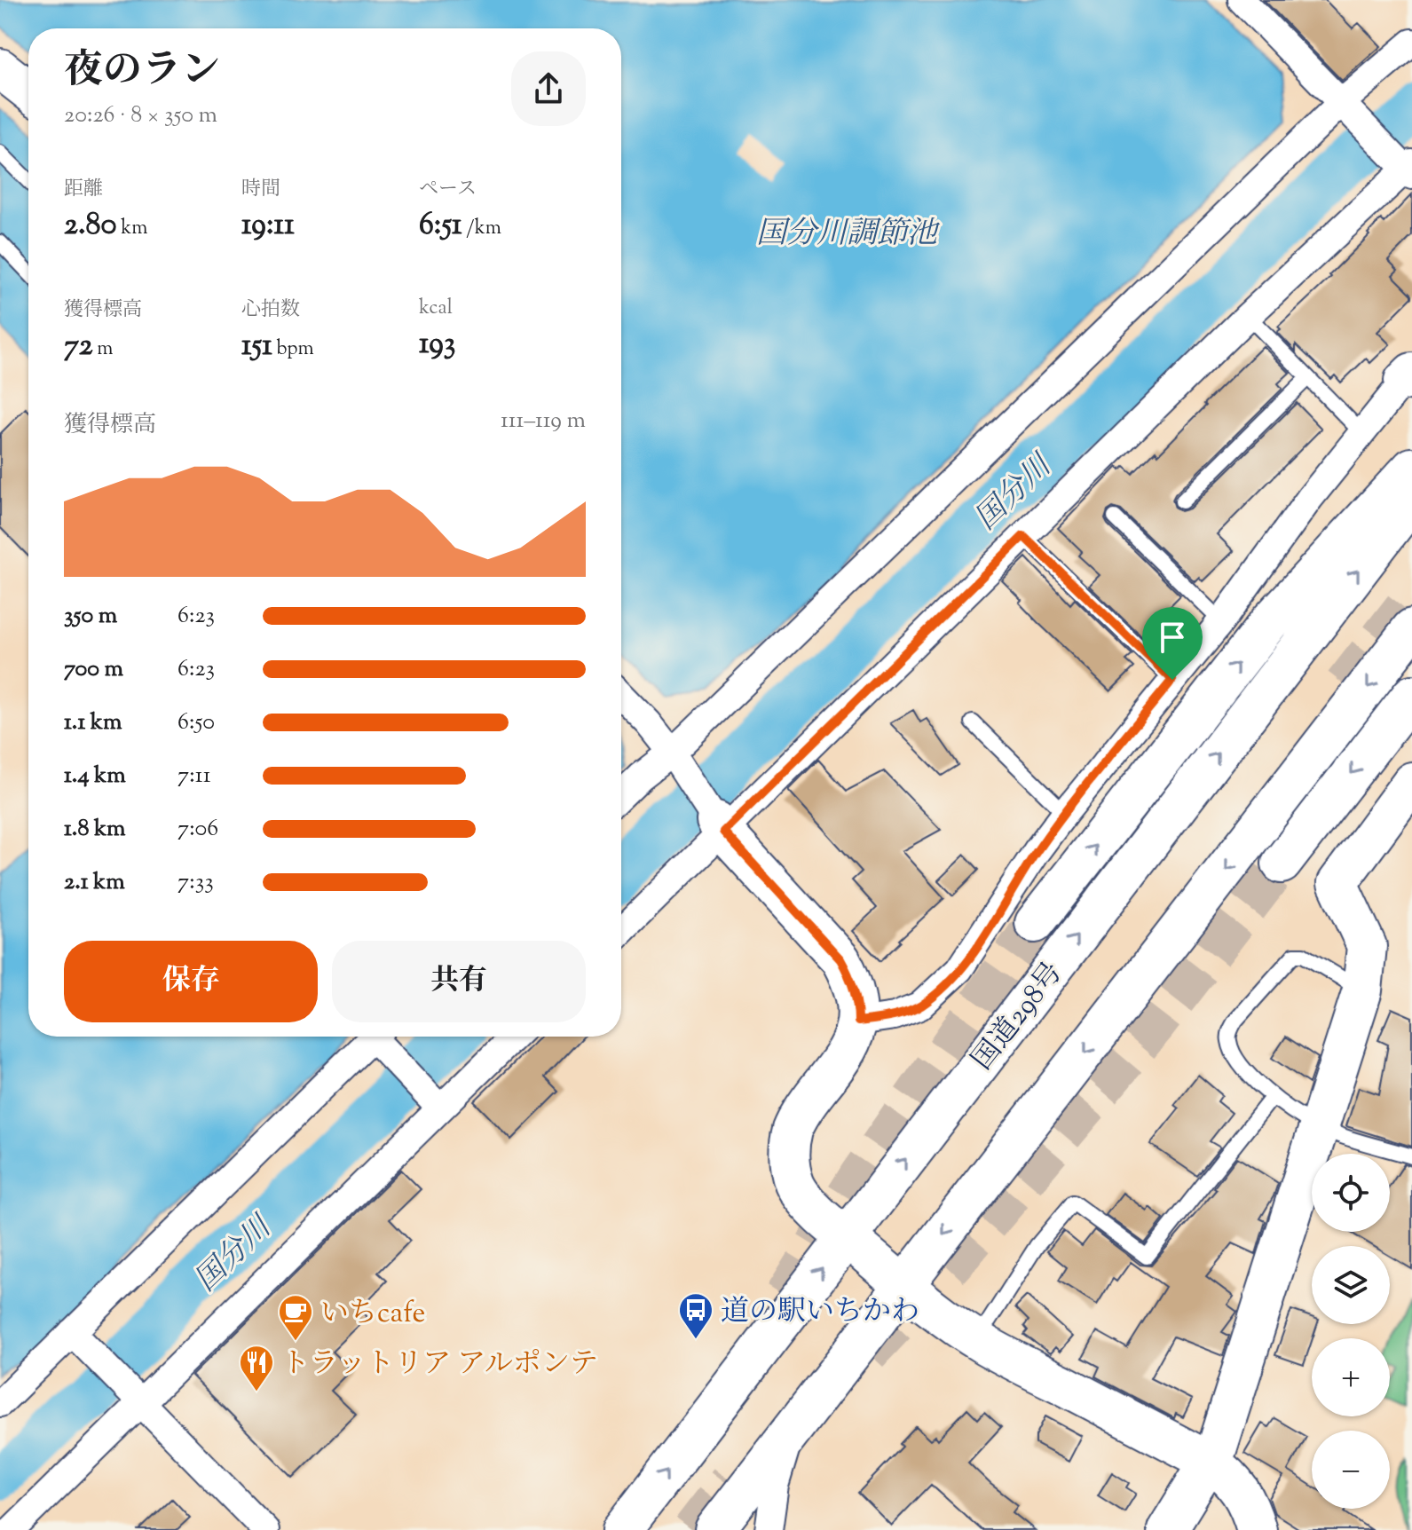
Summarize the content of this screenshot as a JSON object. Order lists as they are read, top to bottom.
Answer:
{
  "streets": {
    "main road": ["国道298号"]
  },
  "water": ["国分川調節池", "国分川"],
  "places": {
    "bus stop": ["道の駅いちかわ"],
    "cafe": ["いちcafe"],
    "restaurant": ["トラットリア アルポンテ"]
  },
  "page": {
    "heading": ["夜のラン", "20:26 · 8 × 350 m"],
    "stats": [
      ["距離", "2.80 km"],
      ["時間", "19:11"],
      ["ペース", "6:51 /km"],
      ["獲得標高", "72 m"],
      ["心拍数", "151 bpm"],
      ["kcal", "193"]
    ],
    "chart": ["獲得標高", "111–119 m"],
    "list": [
      {
        "name": "350 m",
        "note": "6:23"
      },
      {
        "name": "700 m",
        "note": "6:23"
      },
      {
        "name": "1.1 km",
        "note": "6:50"
      },
      {
        "name": "1.4 km",
        "note": "7:11"
      },
      {
        "name": "1.8 km",
        "note": "7:06"
      },
      {
        "name": "2.1 km",
        "note": "7:33"
      }
    ],
    "buttons": ["保存", "共有"],
    "map_buttons": ["+", "−"]
  }
}
